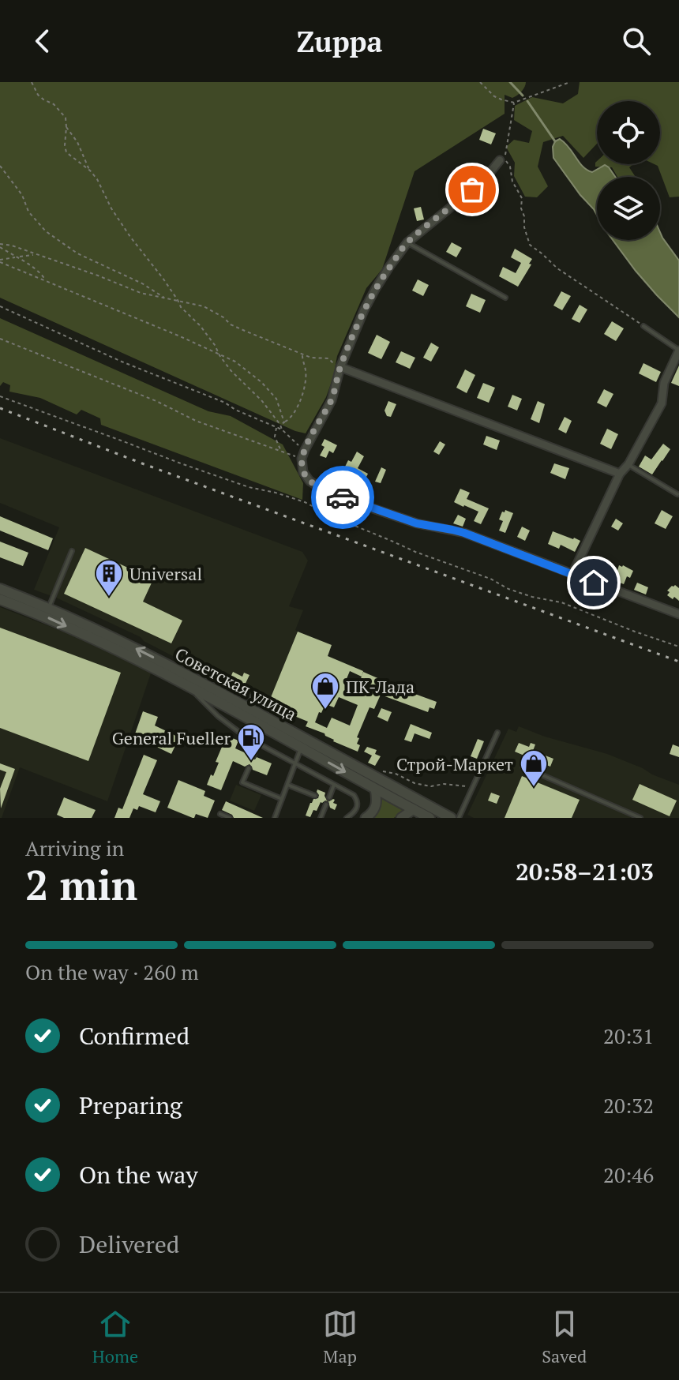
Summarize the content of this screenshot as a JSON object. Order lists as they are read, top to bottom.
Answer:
{
  "streets": {
    "main road": ["Советская улица"]
  },
  "places": {
    "building": ["Universal"],
    "shop": ["ПК-Лада", "Строй-Маркет"],
    "fuel station": ["General Fueller"]
  },
  "page": {
    "header": "Zuppa",
    "heading": ["2 min", "Arriving in", "20:58–21:03"],
    "bar": "On the way · 260 m",
    "list": [
      ["Confirmed", "20:31"],
      ["Preparing", "20:32"],
      ["On the way", "20:46"],
      "Delivered"
    ],
    "tabs": ["Home", "Map", "Saved"]
  }
}
